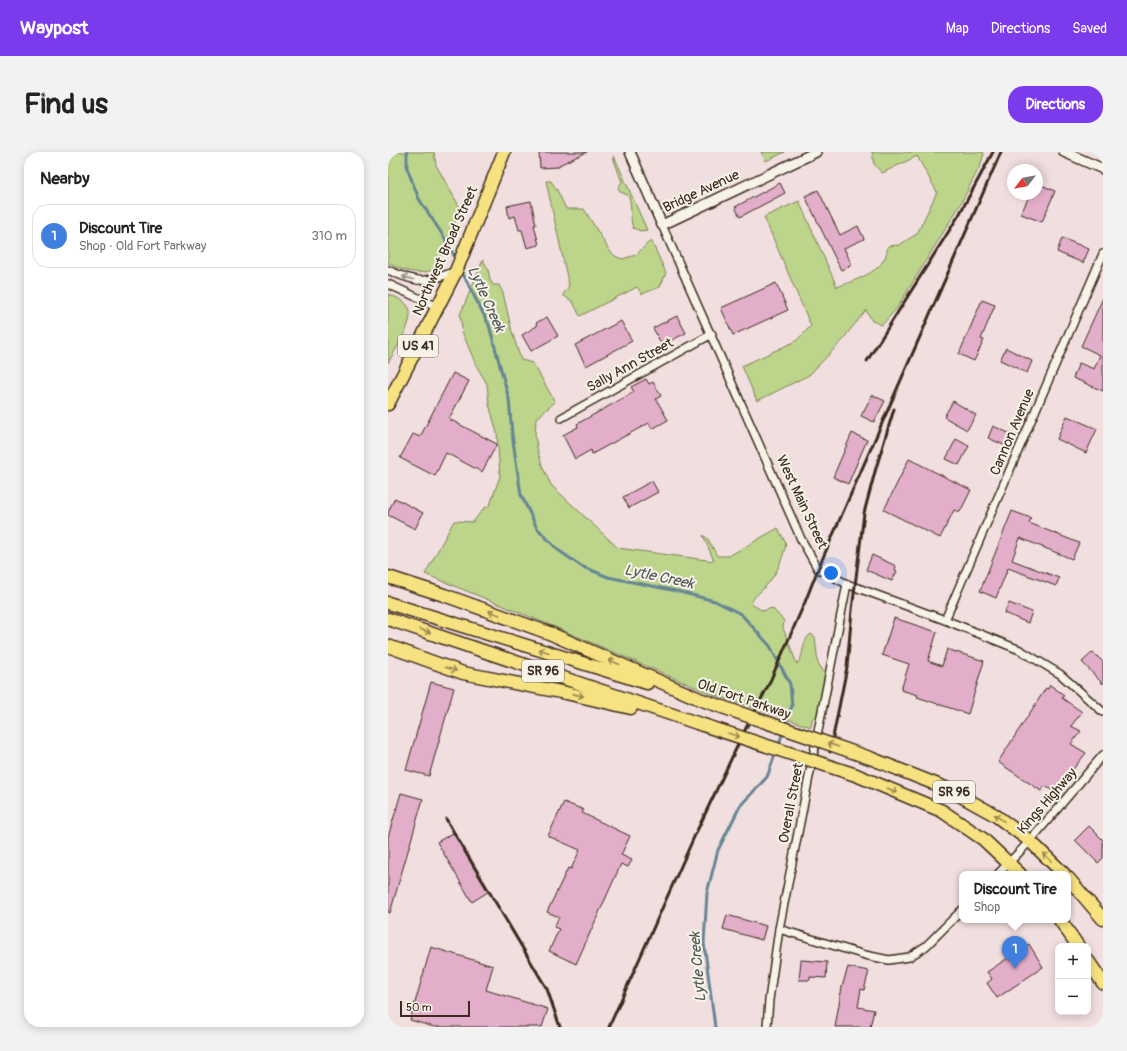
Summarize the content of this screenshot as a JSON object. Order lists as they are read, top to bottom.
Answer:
{
  "streets": {
    "main road": [
      "Northwest Broad Street",
      "US 41",
      "SR 96",
      "Old Fort Parkway"
    ],
    "street": [
      "Bridge Avenue",
      "Sally Ann Street",
      "Cannon Avenue",
      "West Main Street",
      "Kings Highway",
      "Overall Street"
    ]
  },
  "crossings": [
    ["Bridge Avenue", "West Main Street"],
    ["Sally Ann Street", "West Main Street"],
    ["Cannon Avenue", "West Main Street"],
    ["West Main Street", "Overall Street"],
    ["SR 96", "Kings Highway"],
    ["Old Fort Parkway", "Kings Highway"]
  ],
  "water": ["Lytle Creek"],
  "scale_bar": "50 m",
  "north": "bottom left",
  "page": {
    "header": "Waypost",
    "nav": ["Map", "Directions", "Saved"],
    "buttons": "Directions",
    "title": "Find us",
    "heading": "Nearby",
    "list": [
      {
        "mark": "1",
        "name": "Discount Tire",
        "note": "Shop · Old Fort Parkway",
        "value": "310 m"
      }
    ],
    "popup": ["Discount Tire", "Shop"],
    "pins": "1",
    "map_buttons": ["+", "−"],
    "scale": "50 m"
  }
}
